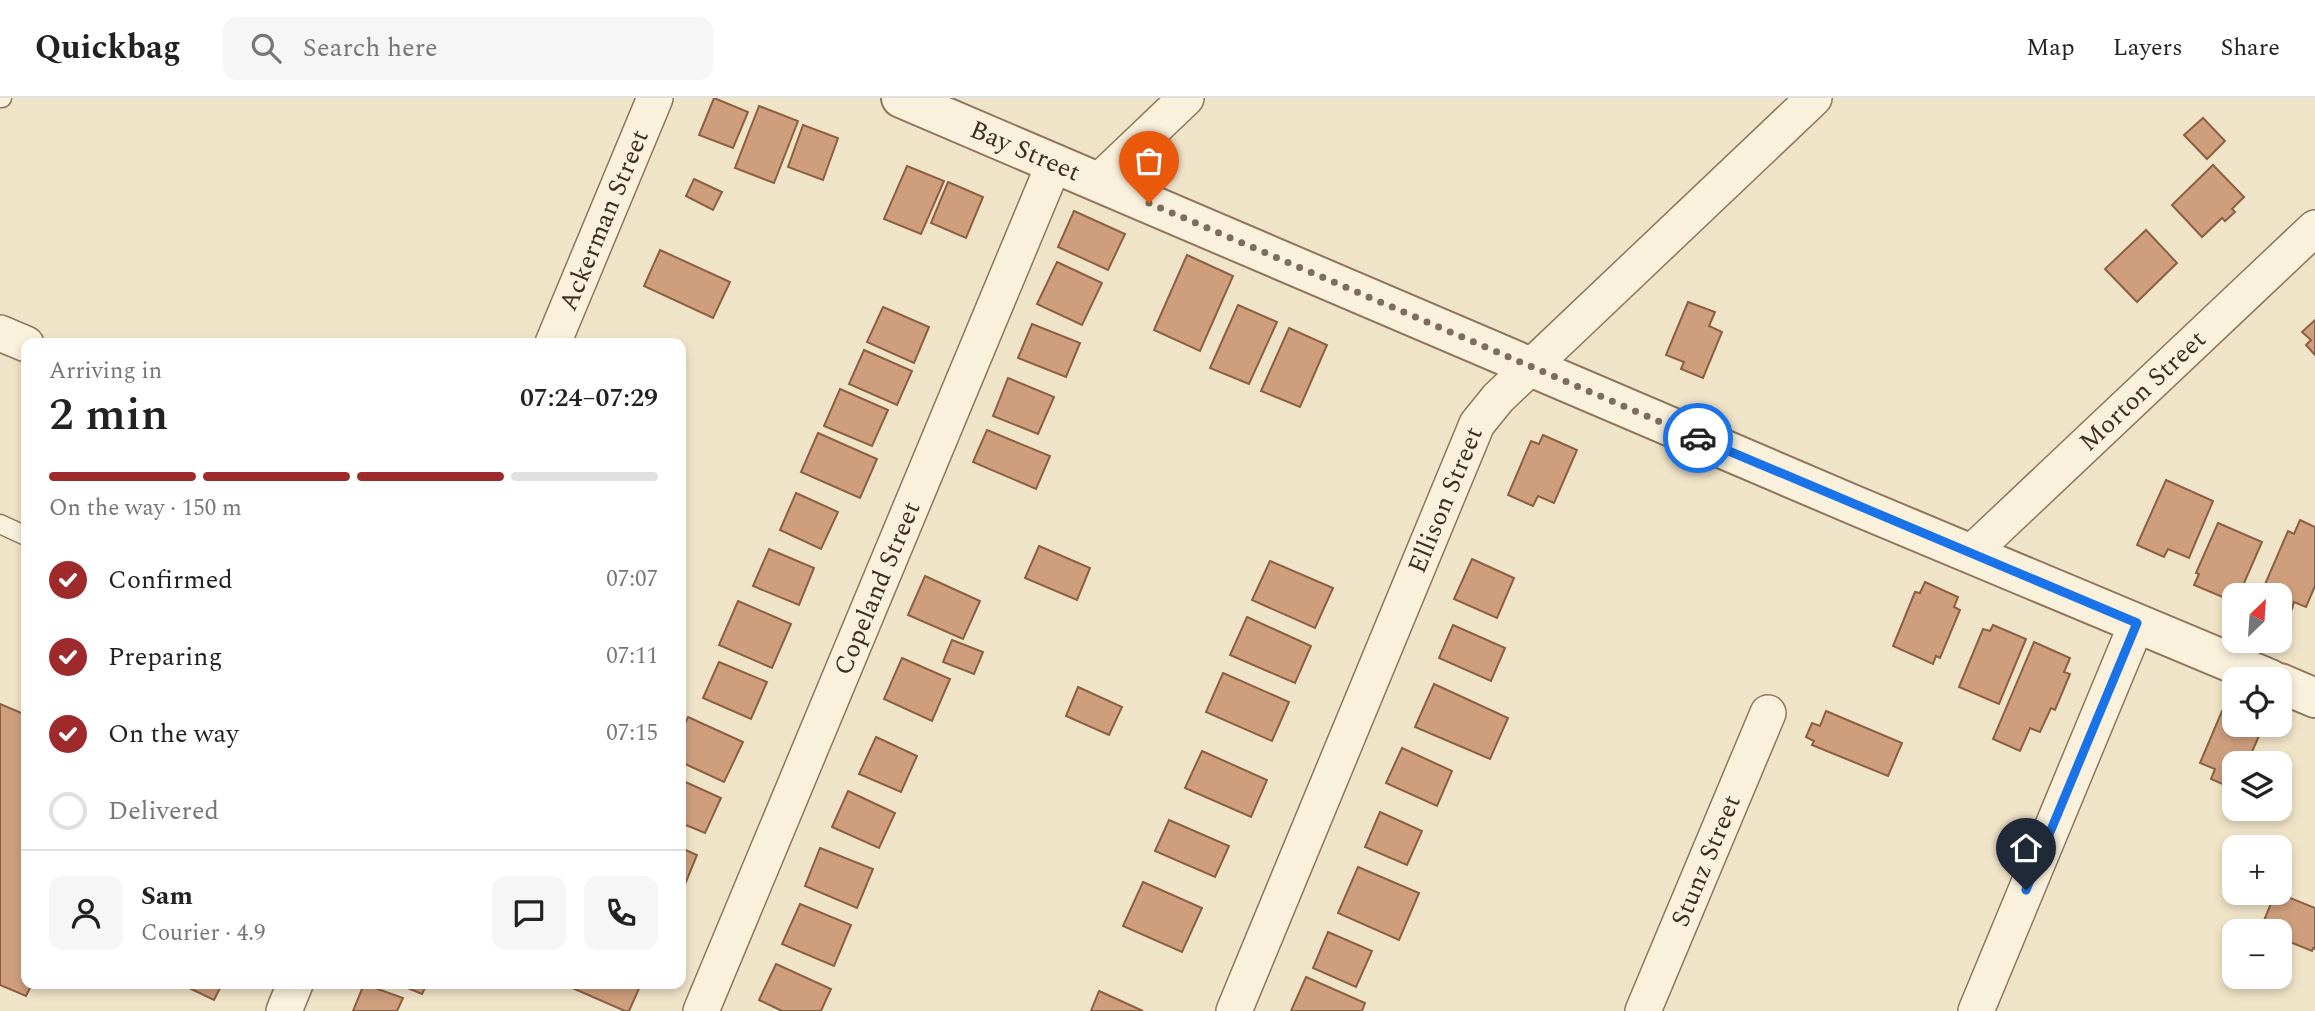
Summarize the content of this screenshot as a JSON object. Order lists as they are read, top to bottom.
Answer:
{
  "streets": {
    "street": [
      "Bay Street",
      "Ackerman Street",
      "Morton Street",
      "Ellison Street",
      "Copeland Street",
      "Stunz Street"
    ]
  },
  "crossings": [
    ["Bay Street", "Morton Street"],
    ["Bay Street", "Ellison Street"],
    ["Bay Street", "Copeland Street"]
  ],
  "north": "top right",
  "page": {
    "header": "Quickbag",
    "search": "Search here",
    "nav": ["Map", "Layers", "Share"],
    "heading": ["2 min", "Arriving in", "07:24–07:29"],
    "panel": ["Sam", "Courier · 4.9"],
    "bar": "On the way · 150 m",
    "list": [
      ["Confirmed", "07:07"],
      ["Preparing", "07:11"],
      ["On the way", "07:15"],
      "Delivered"
    ],
    "map_buttons": ["+", "−"]
  }
}
